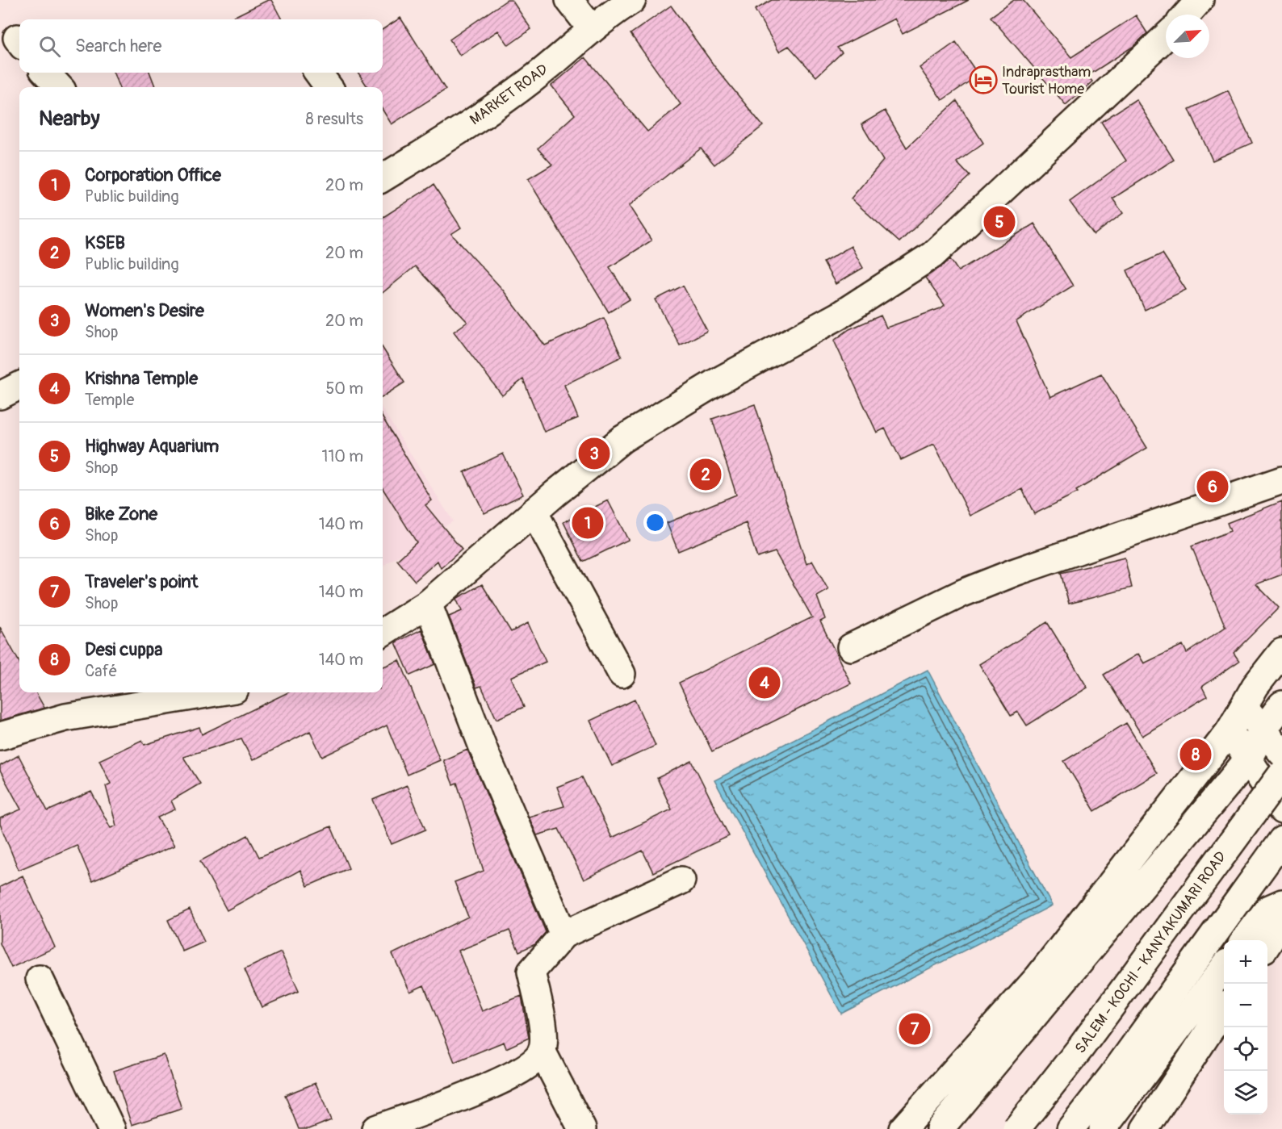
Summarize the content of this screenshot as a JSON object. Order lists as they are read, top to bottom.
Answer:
{
  "streets": {
    "main road": ["MARKET ROAD", "SALEM - KOCHI - KANYAKUMARI ROAD"]
  },
  "places": {
    "hotel": ["Indraprastham Tourist Home"]
  },
  "north": "top right",
  "page": {
    "search": "Search here",
    "heading": ["Nearby", "8 results"],
    "list": [
      {
        "mark": "1",
        "name": "Corporation Office",
        "note": "Public building",
        "value": "20 m"
      },
      {
        "mark": "2",
        "name": "KSEB",
        "note": "Public building",
        "value": "20 m"
      },
      {
        "mark": "3",
        "name": "Women's Desire",
        "note": "Shop",
        "value": "20 m"
      },
      {
        "mark": "4",
        "name": "Krishna Temple",
        "note": "Temple",
        "value": "50 m"
      },
      {
        "mark": "5",
        "name": "Highway Aquarium",
        "note": "Shop",
        "value": "110 m"
      },
      {
        "mark": "6",
        "name": "Bike Zone",
        "note": "Shop",
        "value": "140 m"
      },
      {
        "mark": "7",
        "name": "Traveler's point",
        "note": "Shop",
        "value": "140 m"
      },
      {
        "mark": "8",
        "name": "Desi cuppa",
        "note": "Café",
        "value": "140 m"
      }
    ],
    "pins": [
      "5",
      "3",
      "2",
      "6",
      "1",
      "4",
      "8",
      "7"
    ],
    "map_buttons": ["+", "−"]
  }
}
